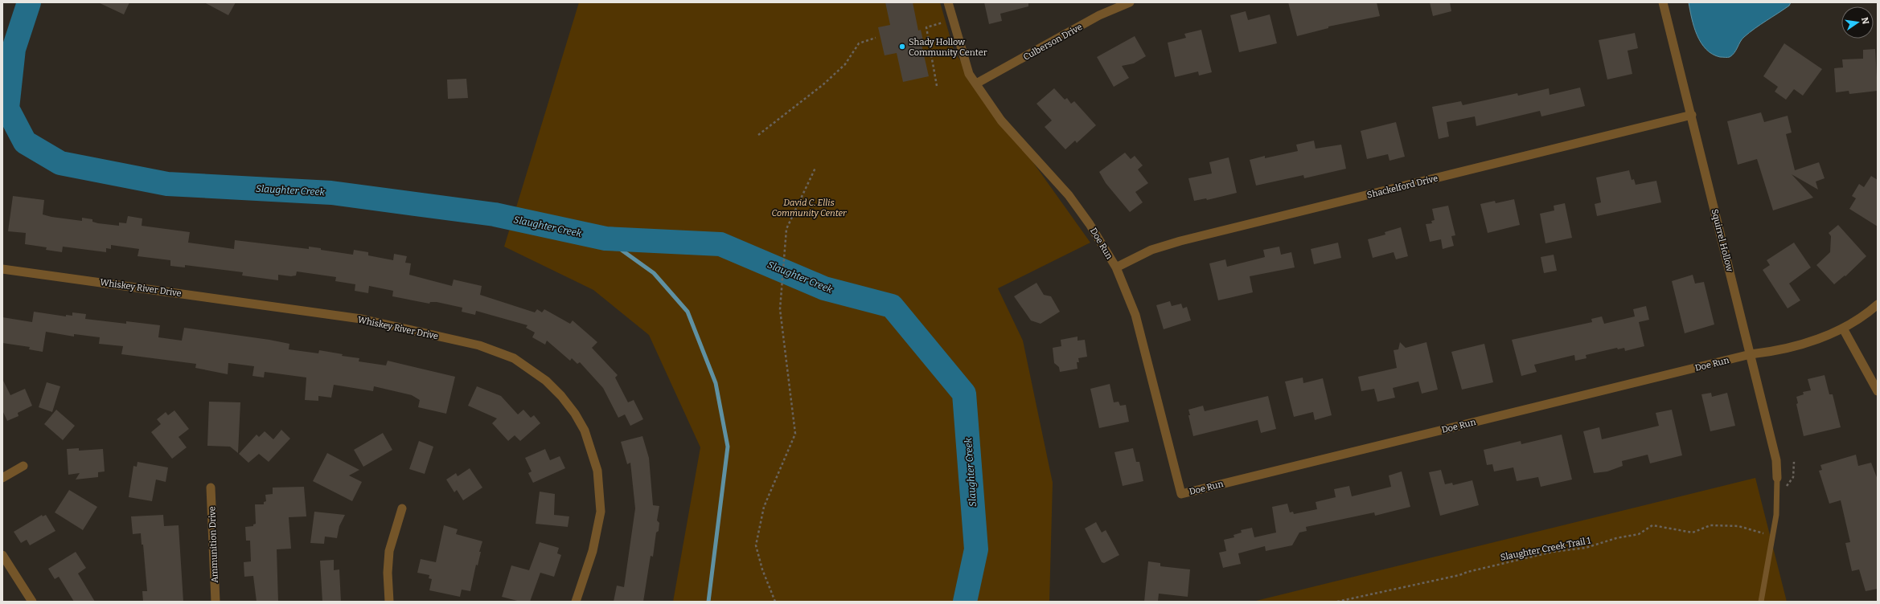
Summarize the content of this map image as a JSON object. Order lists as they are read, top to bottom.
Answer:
{
  "streets": {
    "street": [
      "Culberson Drive",
      "Shackelford Drive",
      "Squirrel Hollow",
      "Doe Run",
      "Whiskey River Drive",
      "Ammunition Drive"
    ],
    "path": ["Slaughter Creek Trail 1"]
  },
  "crossings": [
    ["Culberson Drive", "Doe Run"],
    ["Shackelford Drive", "Squirrel Hollow"],
    ["Shackelford Drive", "Doe Run"],
    ["Squirrel Hollow", "Doe Run"]
  ],
  "water": ["Slaughter Creek"],
  "parks": ["David C. Ellis Community Center"],
  "places": ["Shady Hollow Community Center"],
  "north": "right"
}
